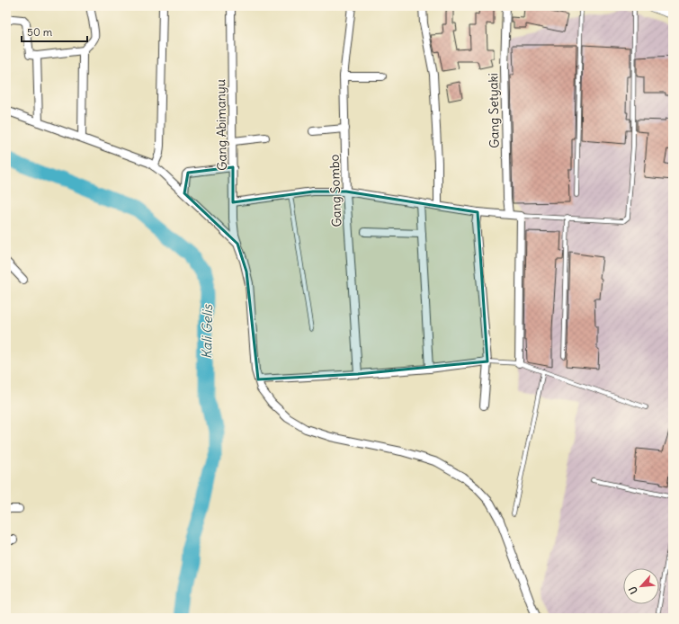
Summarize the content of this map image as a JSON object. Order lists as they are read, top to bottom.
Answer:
{
  "streets": {
    "street": ["Gang Setyaki", "Gang Abimanyu", "Gang Sombo"]
  },
  "water": ["Kali Gelis"],
  "scale_bar": "50 m",
  "north": "bottom left"
}
